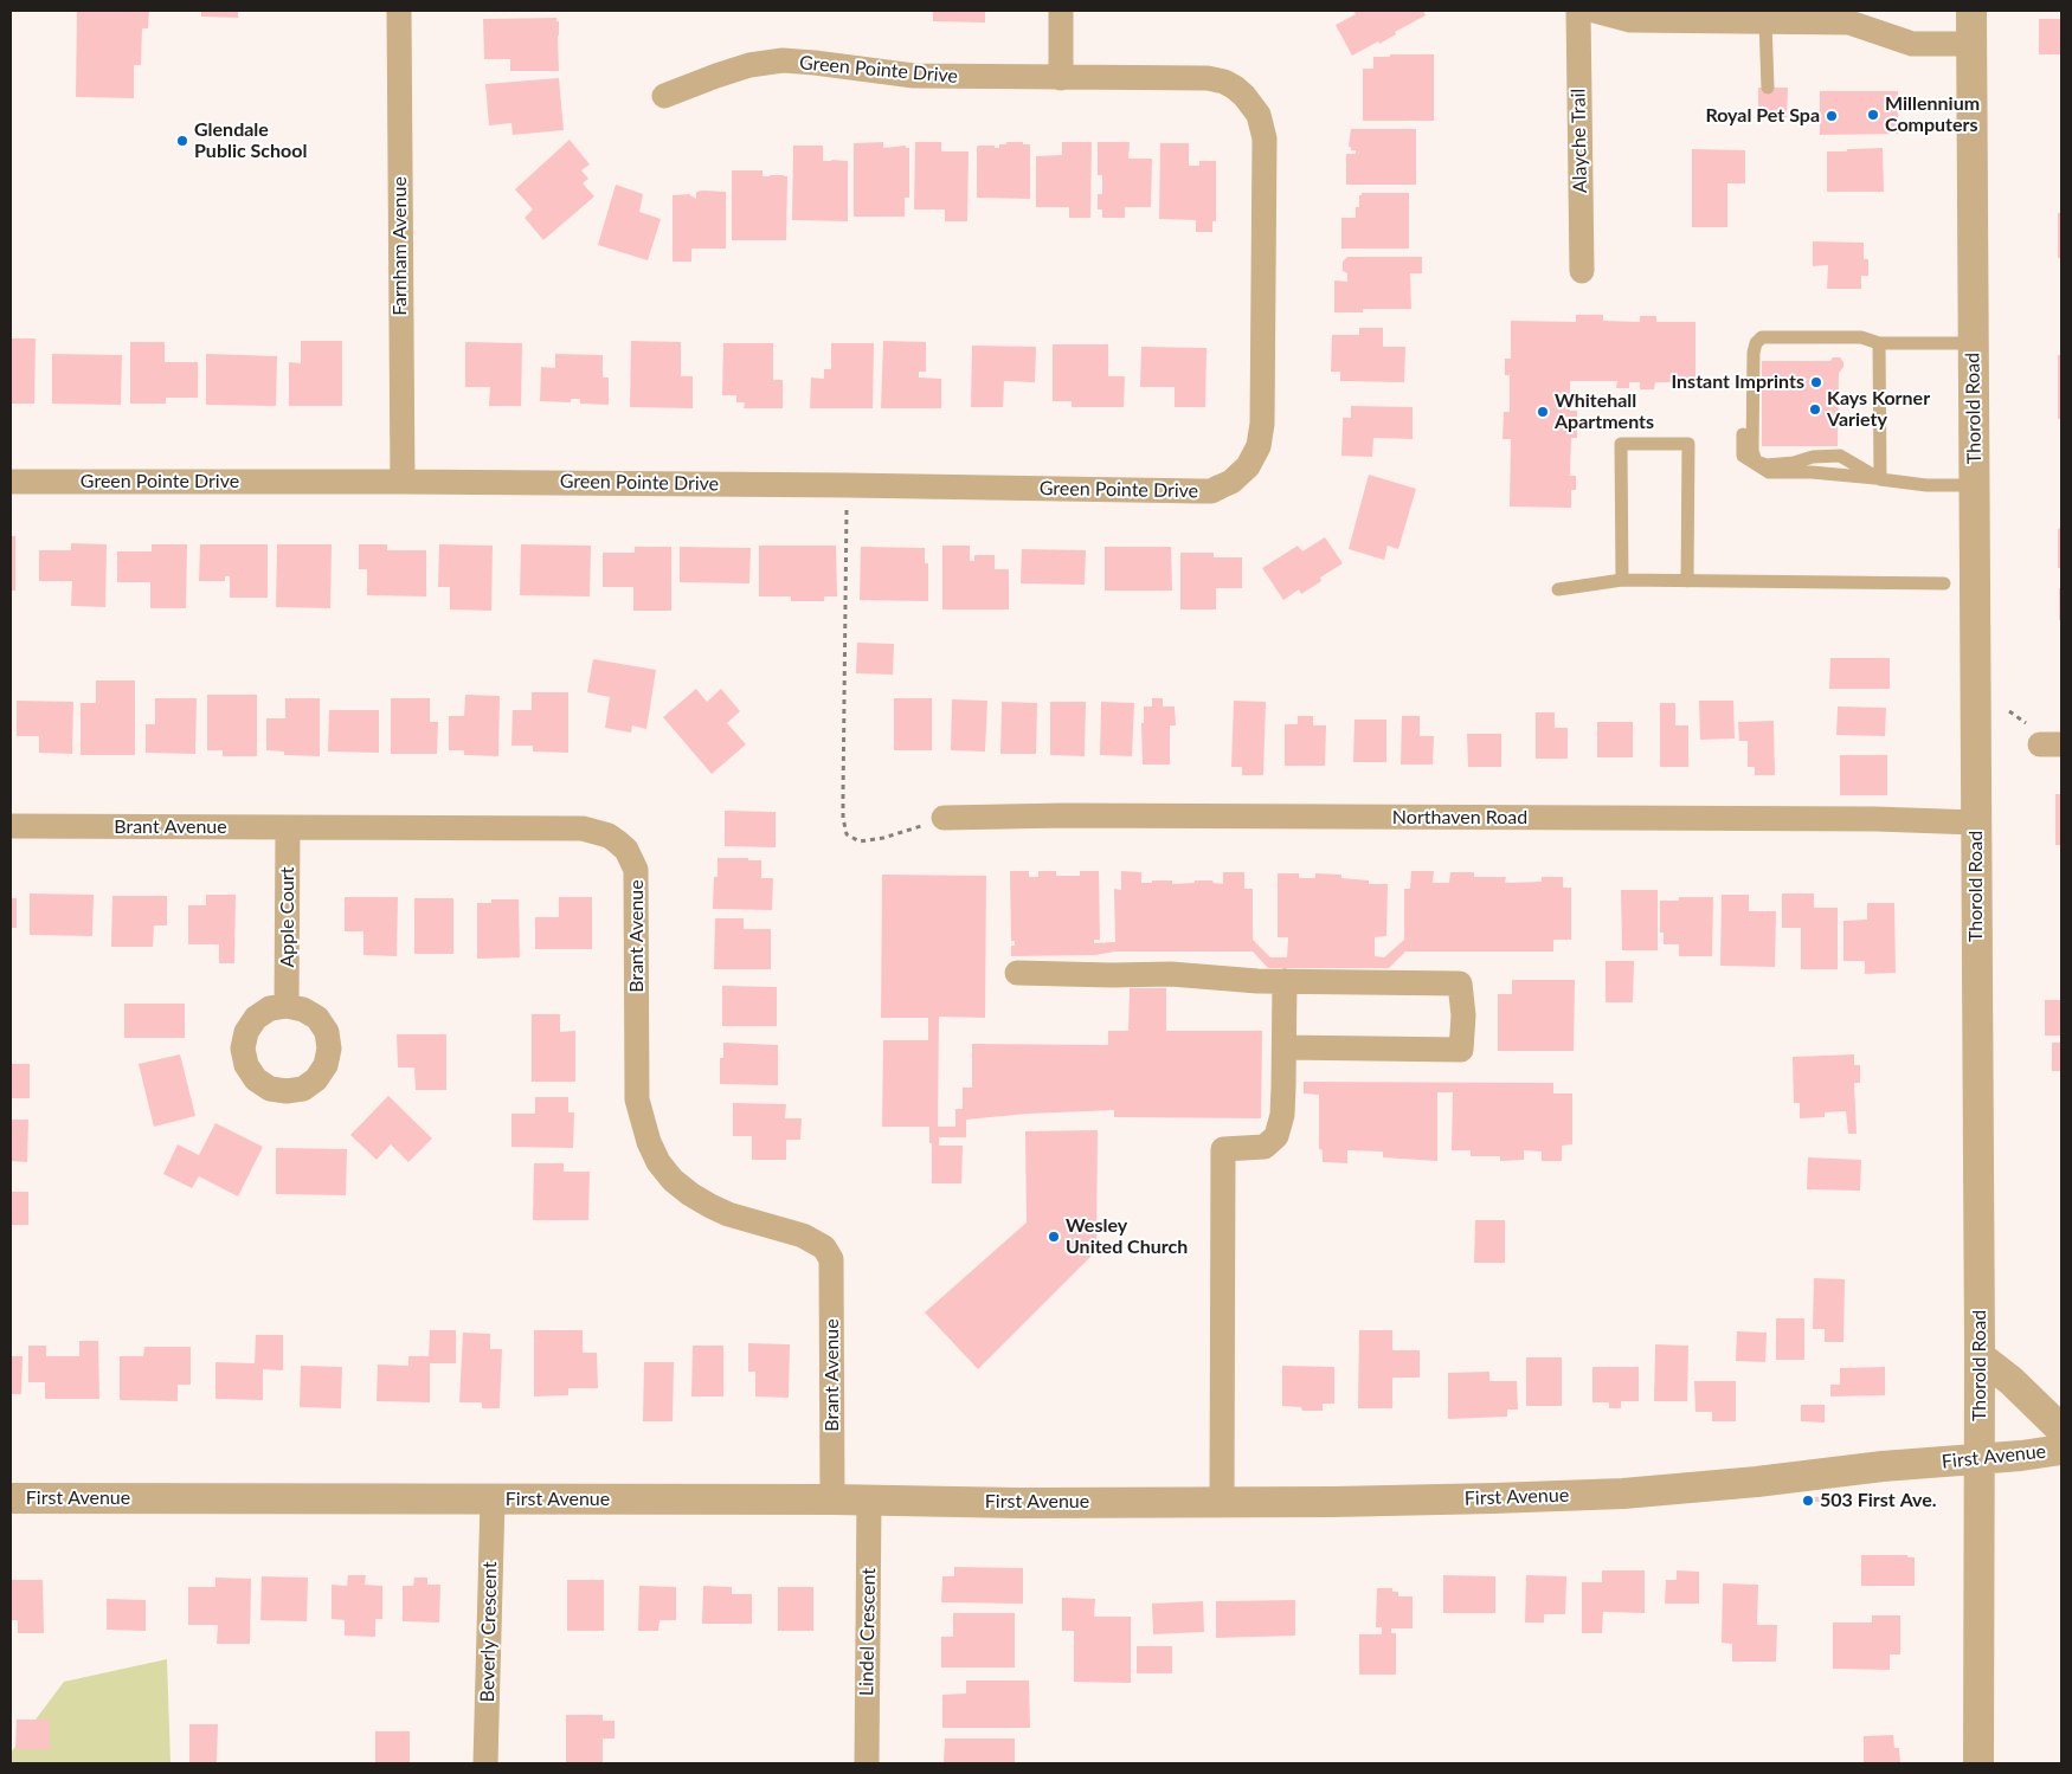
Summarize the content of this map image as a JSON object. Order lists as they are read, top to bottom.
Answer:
{
  "streets": {
    "street": [
      "Green Pointe Drive",
      "Alayche Trail",
      "Farnham Avenue",
      "Thorold Road",
      "Northaven Road",
      "Brant Avenue",
      "Apple Court",
      "First Avenue",
      "Beverly Crescent",
      "Lindel Crescent"
    ]
  },
  "crossings": [
    ["Green Pointe Drive", "Farnham Avenue"],
    ["Thorold Road", "Northaven Road"],
    ["Thorold Road", "First Avenue"],
    ["Brant Avenue", "Apple Court"],
    ["Brant Avenue", "First Avenue"],
    ["First Avenue", "Beverly Crescent"],
    ["First Avenue", "Lindel Crescent"]
  ],
  "places": [
    "Millennium Computers",
    "Royal Pet Spa",
    "Glendale Public School",
    "Instant Imprints",
    "Kays Korner Variety",
    "Whitehall Apartments",
    "Wesley United Church",
    "503 First Ave."
  ]
}
